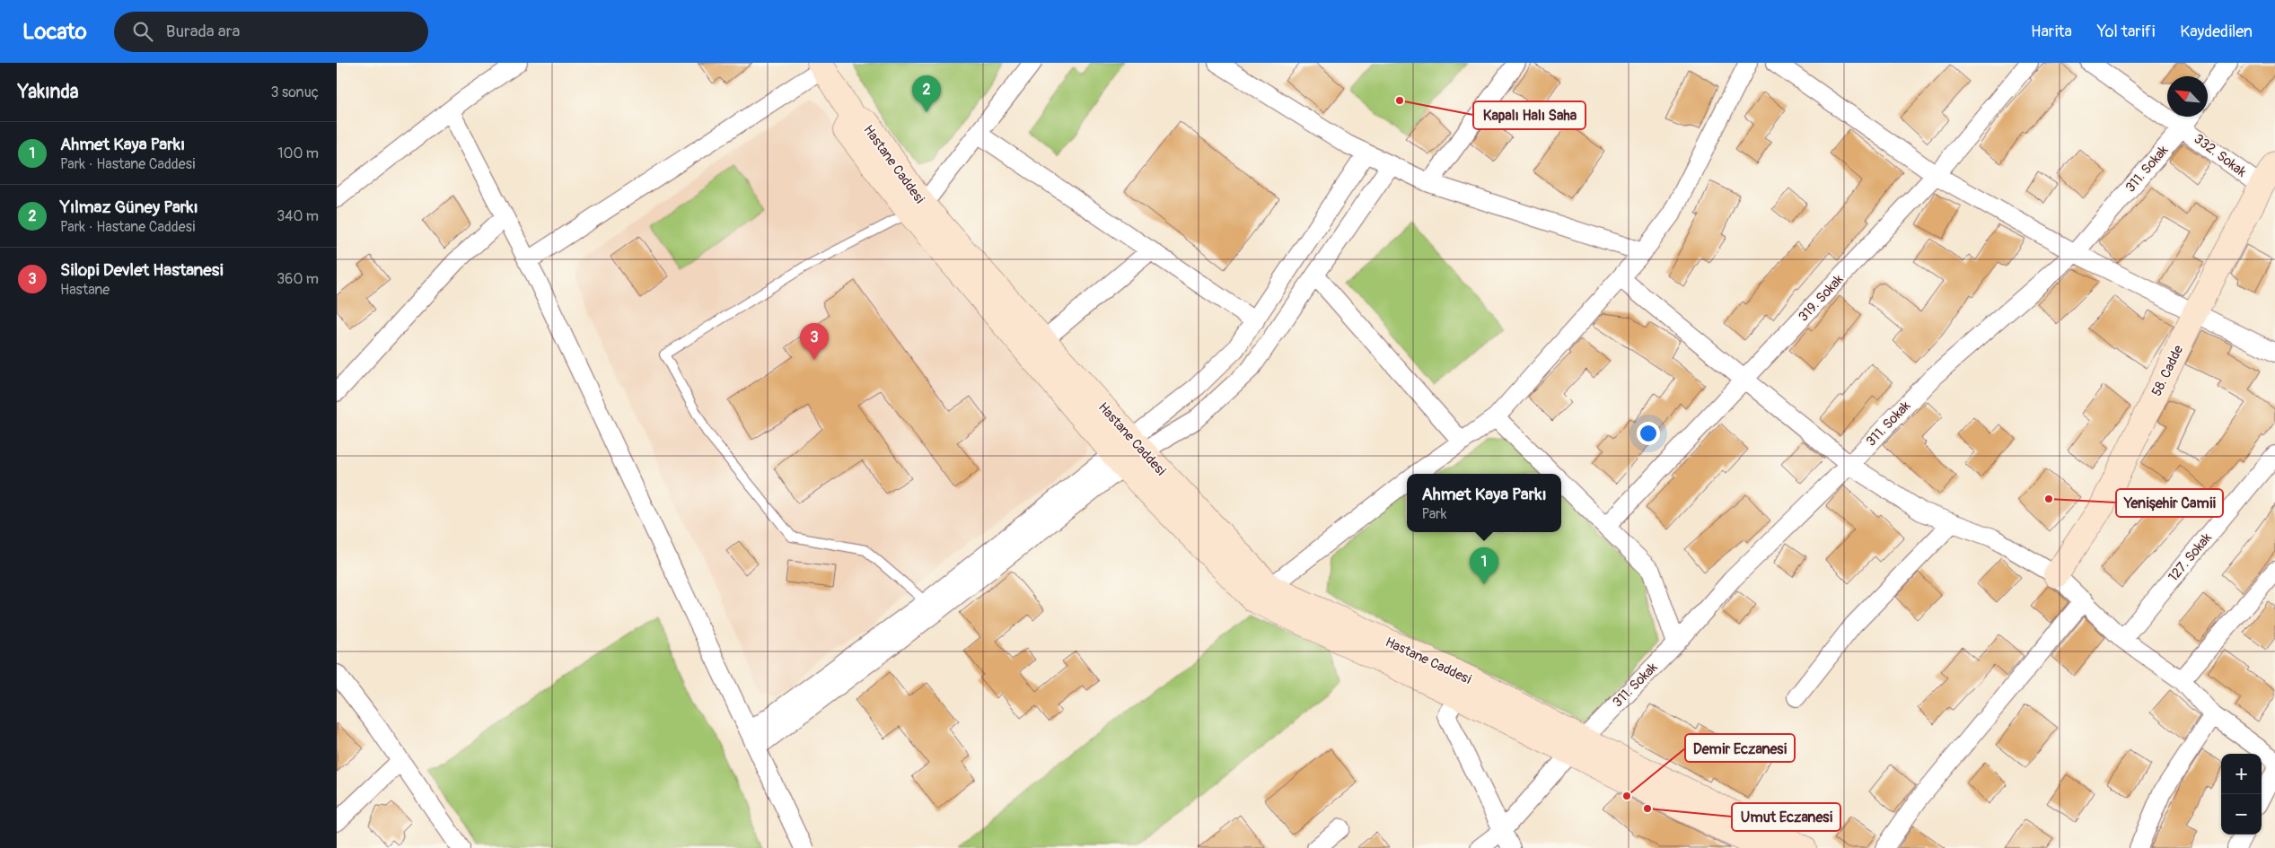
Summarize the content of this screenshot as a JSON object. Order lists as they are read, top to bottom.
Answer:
{
  "streets": {
    "main road": ["Hastane Caddesi", "58. Cadde"],
    "street": [
      "332. Sokak",
      "311. Sokak",
      "319. Sokak",
      "127. Sokak"
    ]
  },
  "crossings": [
    ["332. Sokak", "311. Sokak"],
    ["332. Sokak", "58. Cadde"],
    ["Hastane Caddesi", "311. Sokak"]
  ],
  "places": [
    "Kapalı Halı Saha",
    "Yenişehir Camii",
    "Demir Eczanesi",
    "Umut Eczanesi"
  ],
  "north": "top left",
  "page": {
    "header": "Locato",
    "search": "Burada ara",
    "nav": ["Harita", "Yol tarifi", "Kaydedilen"],
    "heading": ["Yakında", "3 sonuç"],
    "pins": ["2", "3", "1"],
    "list": [
      {
        "mark": "1",
        "name": "Ahmet Kaya Parkı",
        "note": "Park · Hastane Caddesi",
        "value": "100 m"
      },
      {
        "mark": "2",
        "name": "Yılmaz Güney Parkı",
        "note": "Park · Hastane Caddesi",
        "value": "340 m"
      },
      {
        "mark": "3",
        "name": "Silopi Devlet Hastanesi",
        "note": "Hastane",
        "value": "360 m"
      }
    ],
    "popup": ["Ahmet Kaya Parkı", "Park"],
    "map_buttons": ["+", "−"]
  }
}
